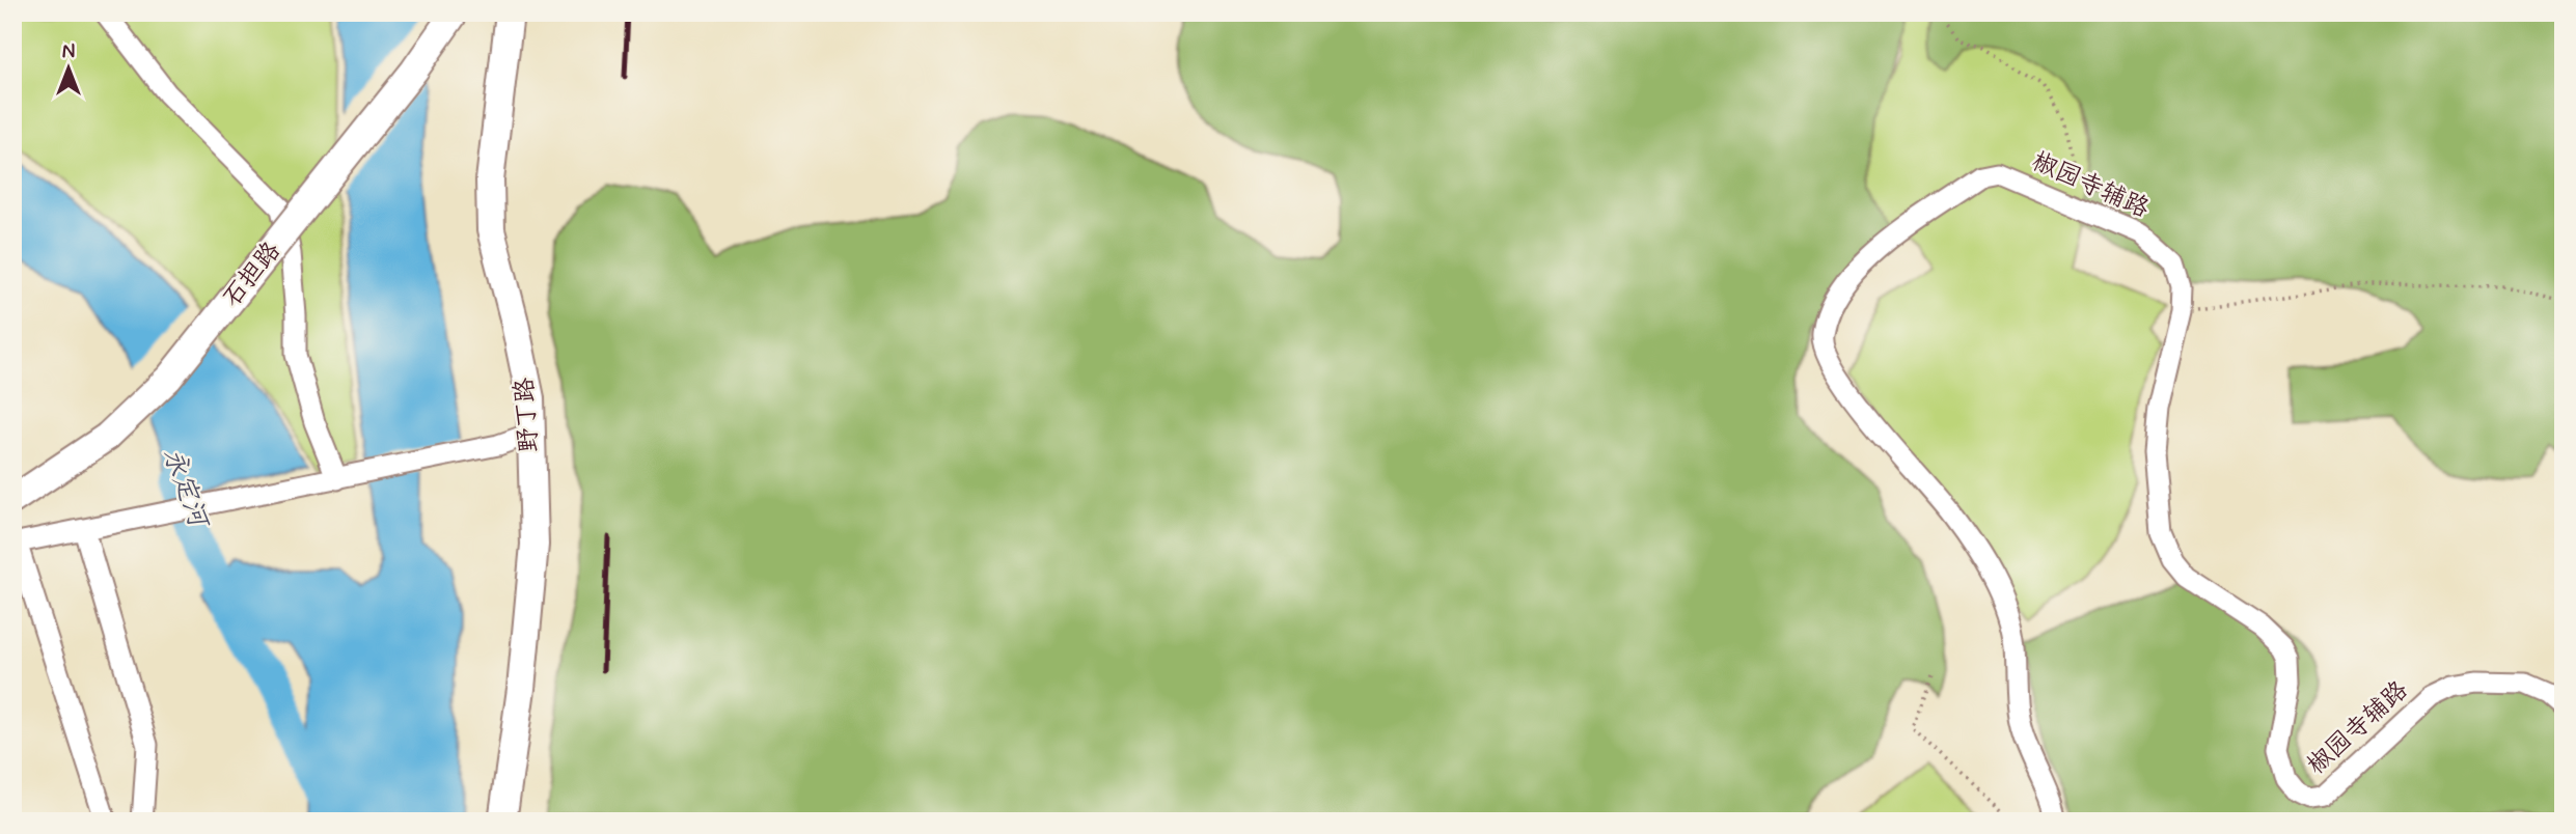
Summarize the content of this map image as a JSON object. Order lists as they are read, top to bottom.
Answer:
{
  "streets": {
    "main road": ["石担路", "野丁路"],
    "street": ["椒园寺辅路"]
  },
  "water": ["永定河"],
  "north": "top"
}
